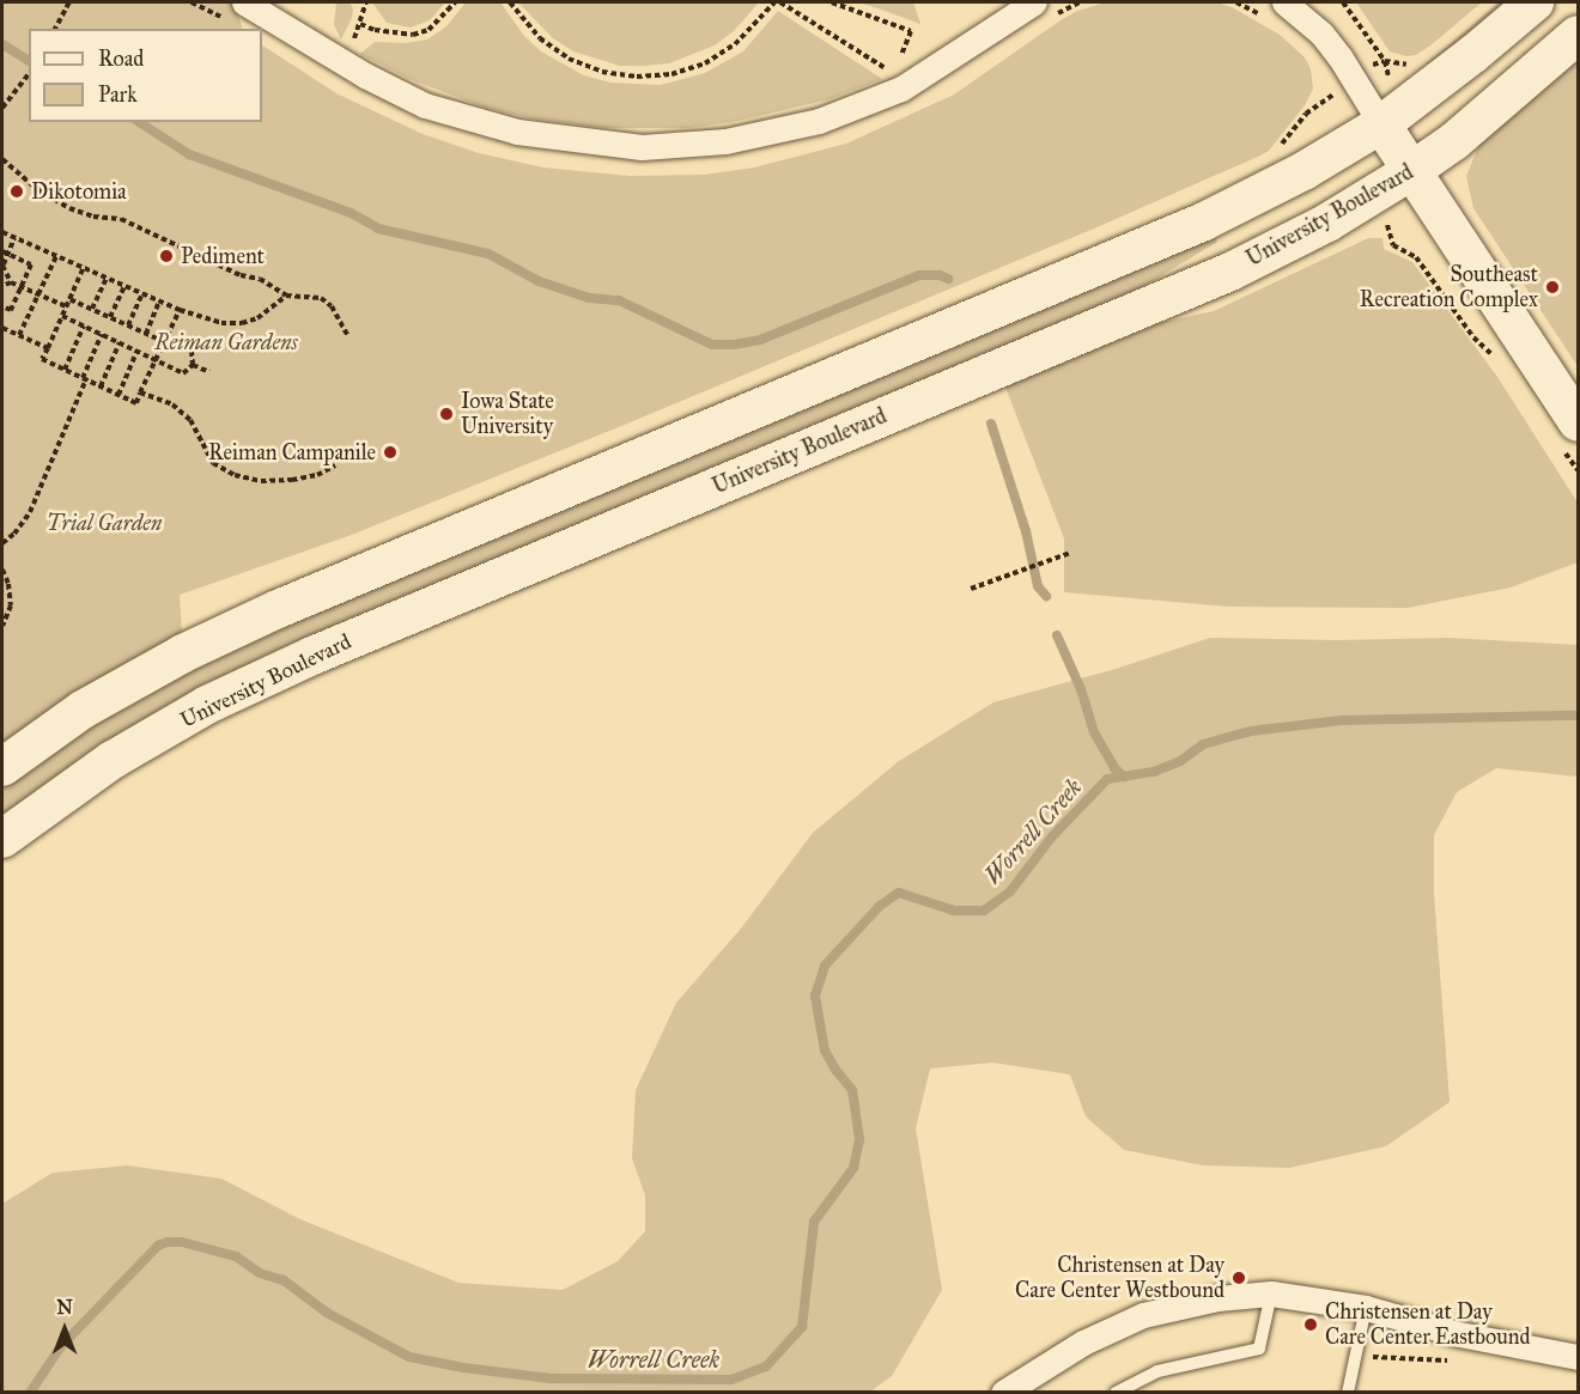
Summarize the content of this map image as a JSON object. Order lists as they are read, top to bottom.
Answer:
{
  "streets": {
    "main road": ["University Boulevard"]
  },
  "water": ["Worrell Creek"],
  "parks": ["Reiman Gardens", "Trial Garden"],
  "places": [
    "Dikotomia",
    "Pediment",
    "Southeast Recreation Complex",
    "Iowa State University",
    "Reiman Campanile",
    "Christensen at Day Care Center Westbound",
    "Christensen at Day Care Center Eastbound"
  ],
  "legend": ["Road", "Park"],
  "north": "top"
}
